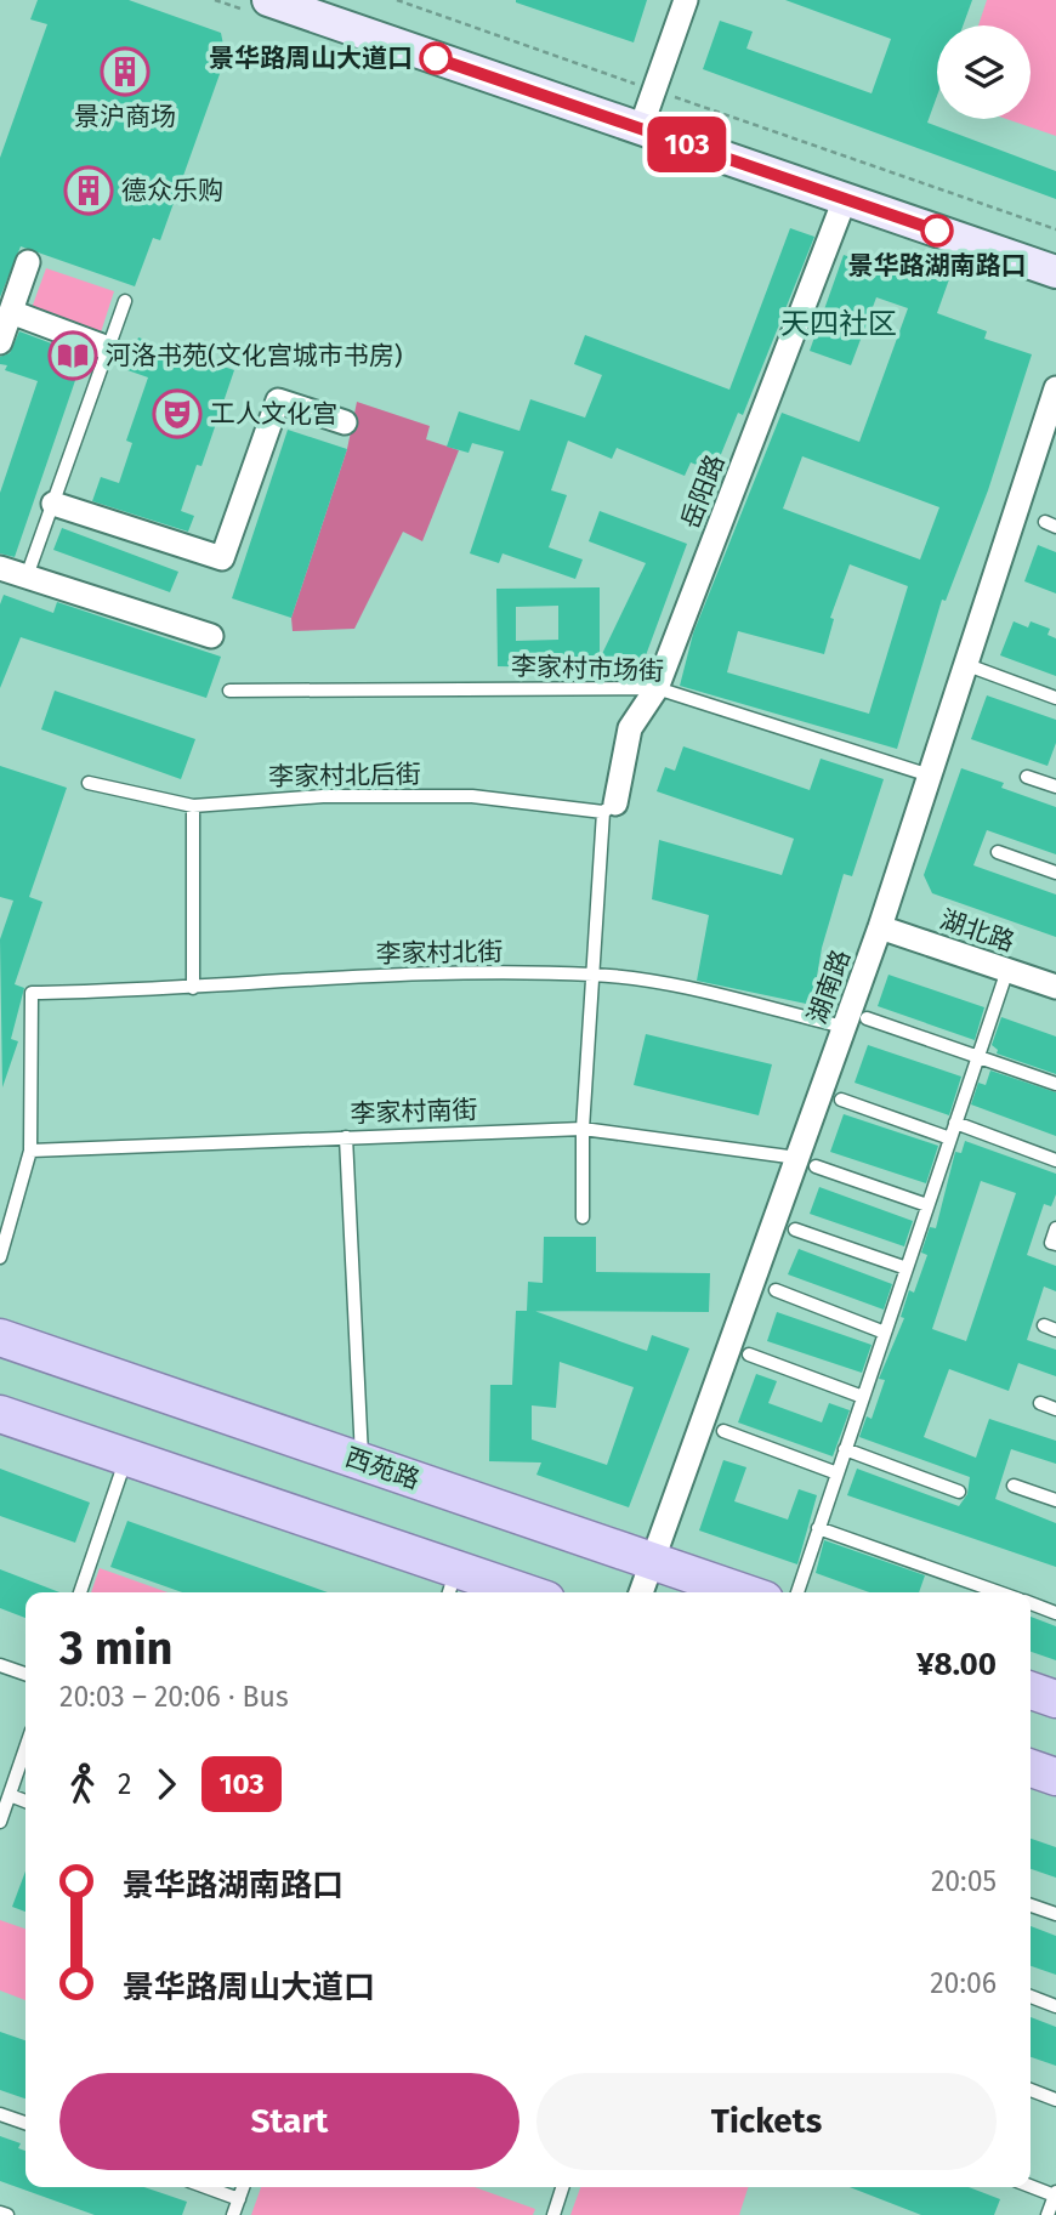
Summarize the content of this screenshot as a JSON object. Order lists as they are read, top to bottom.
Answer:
{
  "streets": {
    "main road": ["西苑路"],
    "street": ["岳阳路", "湖北路", "湖南路"],
    "lane": [
      "李家村市场街",
      "李家村北后街",
      "李家村北街",
      "李家村南街"
    ]
  },
  "crossings": [
    ["岳阳路", "李家村市场街"],
    ["岳阳路", "李家村北后街"],
    ["李家村市场街", "湖南路"],
    ["湖北路", "湖南路"],
    ["李家村北街", "湖南路"],
    ["李家村北街", "李家村南街"],
    ["湖南路", "李家村南街"],
    ["湖南路", "西苑路"]
  ],
  "districts": ["天四社区"],
  "places": {
    "other": ["景华路周山大道口", "景华路湖南路口"],
    "building": ["景沪商场", "德众乐购"],
    "library": ["河洛书苑(文化宫城市书房)"],
    "theatre": ["工人文化宫"]
  },
  "lines": ["bus line 103"],
  "page": {
    "on_map": "103",
    "heading": ["3 min", "20:03 – 20:06 · Bus", "¥8.00"],
    "legs": ["2", "103"],
    "list": [
      {
        "name": "景华路湖南路口",
        "value": "20:05"
      },
      {
        "name": "景华路周山大道口",
        "value": "20:06"
      }
    ],
    "buttons": ["Start", "Tickets"]
  }
}
